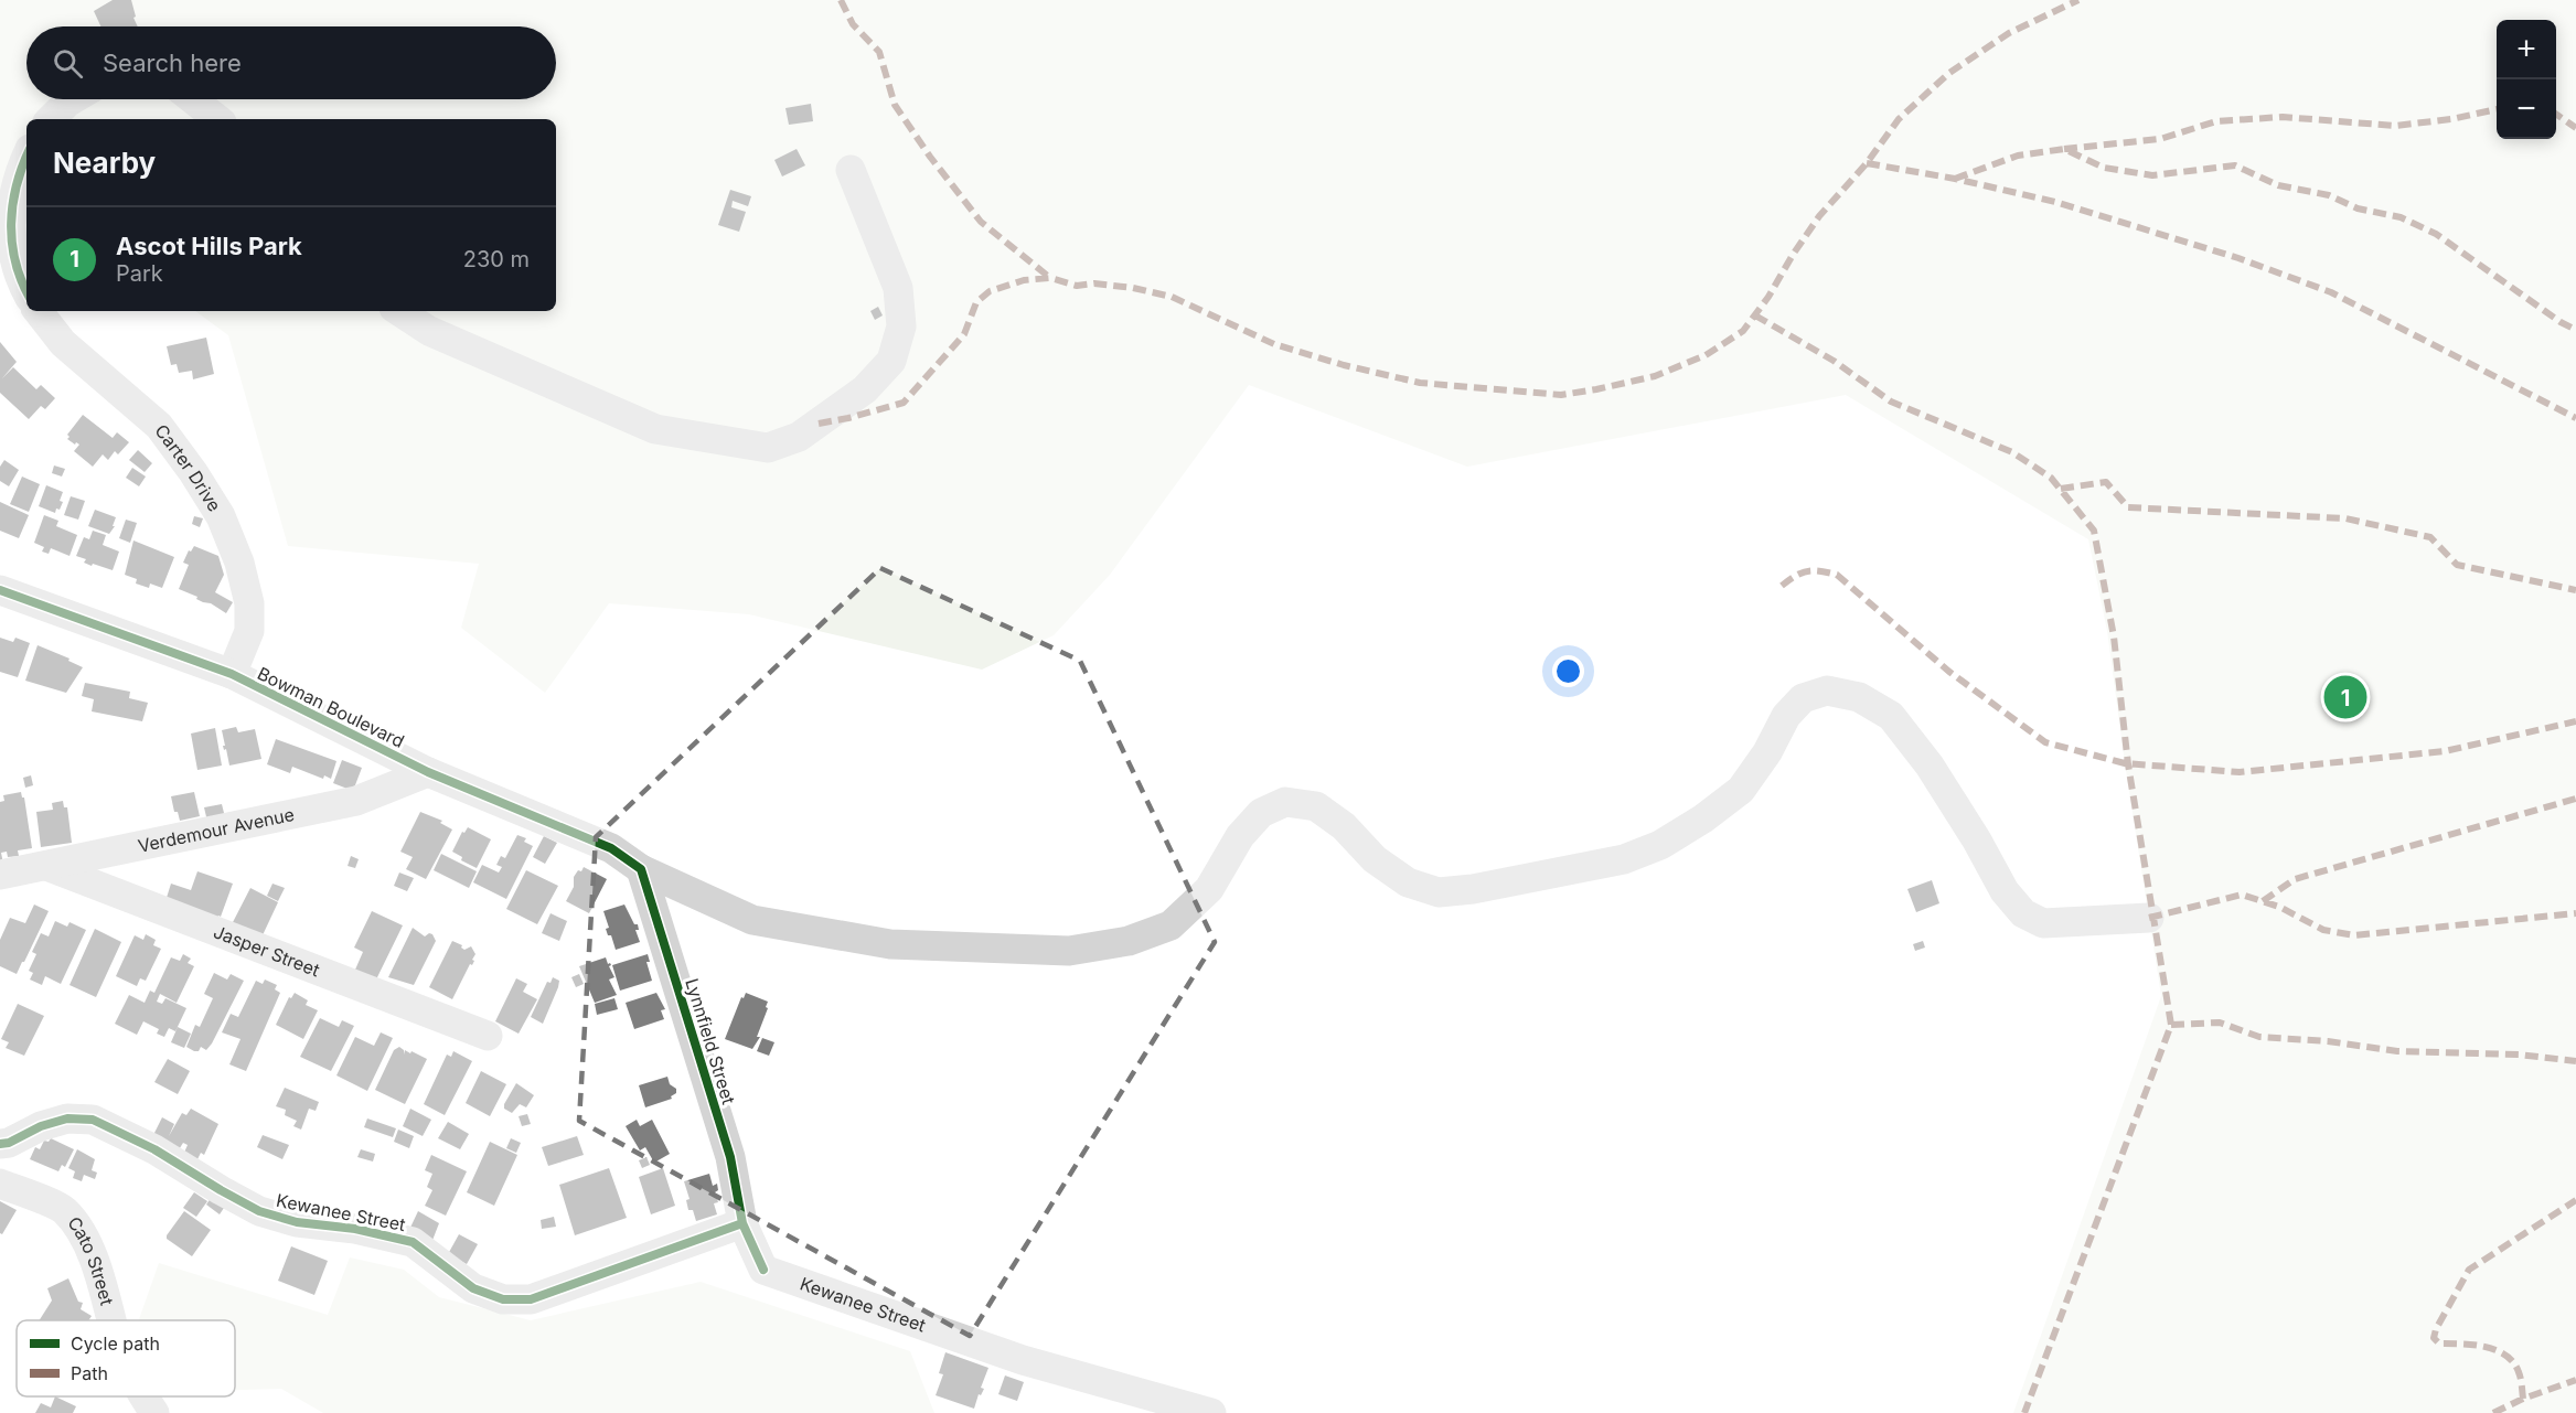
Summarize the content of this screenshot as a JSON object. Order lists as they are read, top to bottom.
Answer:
{
  "streets": {
    "street": [
      "Carter Drive",
      "Bowman Boulevard",
      "Verdemour Avenue",
      "Jasper Street",
      "Lynnfield Street",
      "Kewanee Street",
      "Cato Street"
    ]
  },
  "crossings": [
    ["Carter Drive", "Bowman Boulevard"],
    ["Bowman Boulevard", "Verdemour Avenue"],
    ["Bowman Boulevard", "Lynnfield Street"],
    ["Verdemour Avenue", "Jasper Street"],
    ["Lynnfield Street", "Kewanee Street"]
  ],
  "legend": ["Cycle path", "Path"],
  "page": {
    "map_buttons": ["+", "−"],
    "search": "Search here",
    "heading": "Nearby",
    "list": [
      {
        "mark": "1",
        "name": "Ascot Hills Park",
        "note": "Park",
        "value": "230 m"
      }
    ],
    "pins": "1"
  }
}
